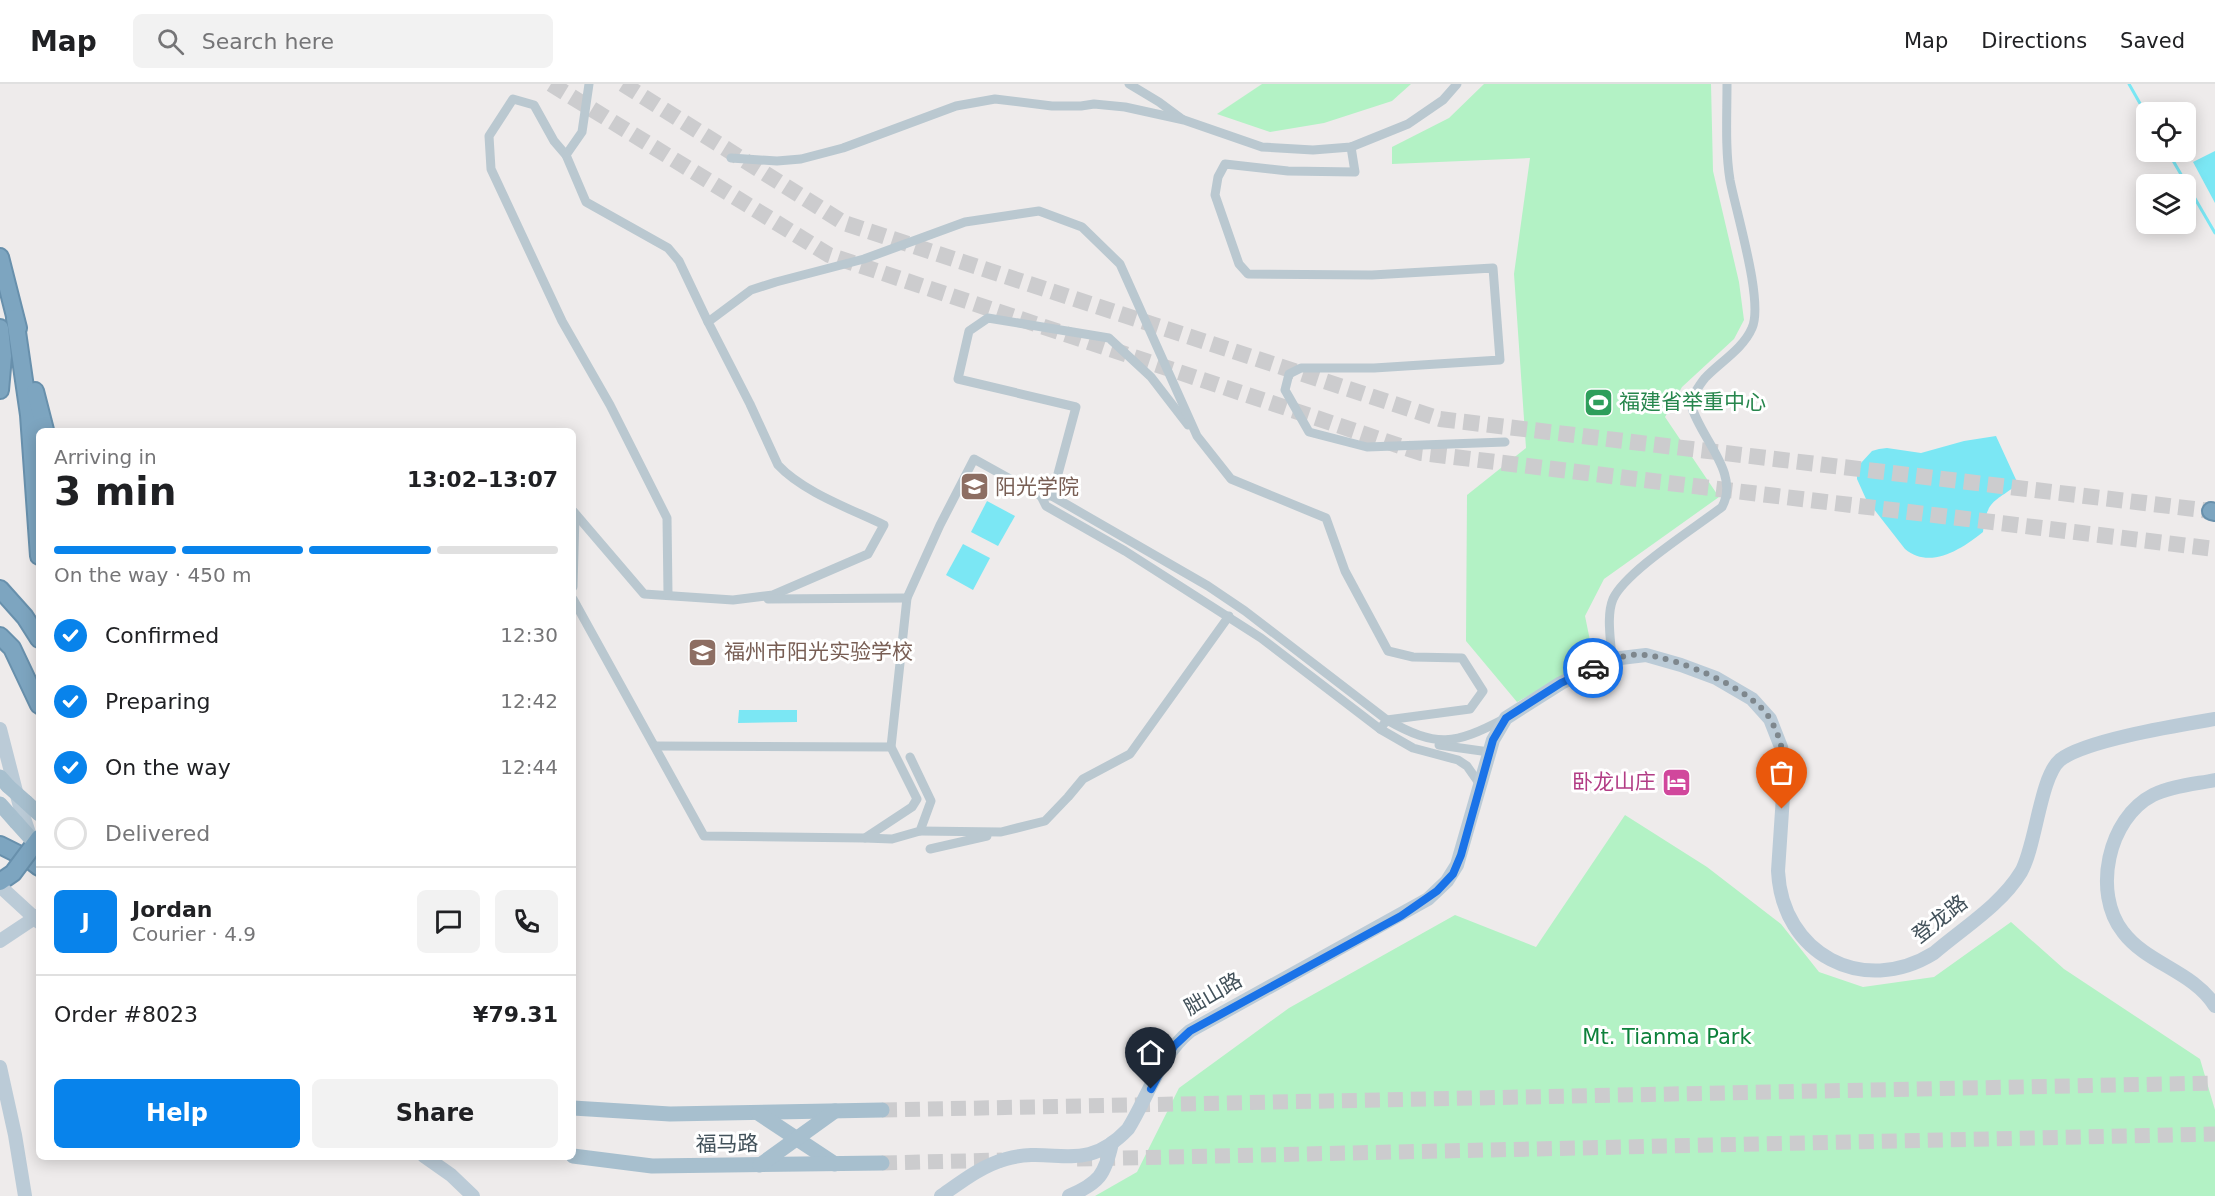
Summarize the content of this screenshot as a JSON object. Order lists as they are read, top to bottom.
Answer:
{
  "streets": {
    "main road": ["福马路"],
    "street": ["登龙路", "胐山路"]
  },
  "crossings": [
    ["登龙路", "胐山路"]
  ],
  "parks": ["Mt. Tianma Park"],
  "places": {
    "sports": ["福建省举重中心"],
    "school or university": ["阳光学院", "福州市阳光实验学校"],
    "hotel": ["卧龙山庄"]
  },
  "page": {
    "header": "Map",
    "search": "Search here",
    "nav": ["Map", "Directions", "Saved"],
    "heading": ["3 min", "Arriving in", "13:02–13:07"],
    "panel": [
      "Jordan",
      "Courier · 4.9",
      "Order #8023",
      "¥79.31"
    ],
    "bar": "On the way · 450 m",
    "list": [
      ["Confirmed", "12:30"],
      ["Preparing", "12:42"],
      ["On the way", "12:44"],
      "Delivered"
    ],
    "round": "J",
    "buttons": ["Help", "Share"]
  }
}
